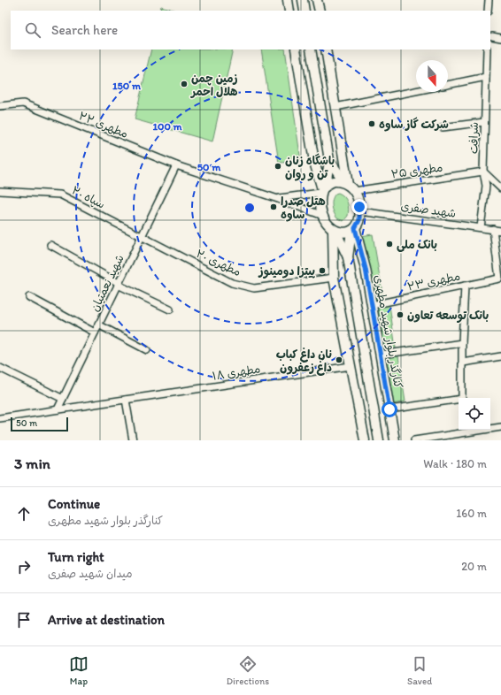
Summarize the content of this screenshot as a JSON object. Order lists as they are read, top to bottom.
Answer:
{
  "streets": {
    "street": [
      "مطهری ۲۲",
      "شرافت",
      "مطهری ۲۵",
      "سپاه ۲۰",
      "شهید صفری",
      "مطهری ۲۰",
      "مطهری ۲۳",
      "شهید نعمتیان",
      "کنارگذر بلوار شهید مطهری",
      "مطهری ۱۸"
    ]
  },
  "crossings": [
    ["مطهری ۲۲", "مطهری ۲۵"],
    ["مطهری ۲۲", "شهید صفری"],
    ["مطهری ۲۲", "شهید نعمتیان"],
    ["مطهری ۲۲", "کنارگذر بلوار شهید مطهری"],
    ["شرافت", "مطهری ۲۵"],
    ["شرافت", "شهید صفری"],
    ["مطهری ۲۵", "شهید صفری"],
    ["مطهری ۲۵", "کنارگذر بلوار شهید مطهری"],
    ["سپاه ۲۰", "مطهری ۲۰"],
    ["سپاه ۲۰", "شهید نعمتیان"],
    ["شهید صفری", "مطهری ۲۳"],
    ["شهید صفری", "کنارگذر بلوار شهید مطهری"],
    ["مطهری ۲۰", "شهید نعمتیان"],
    ["مطهری ۲۳", "کنارگذر بلوار شهید مطهری"],
    ["شهید نعمتیان", "مطهری ۱۸"]
  ],
  "places": [
    "زمین چمن هلال احمر",
    "شرکت گاز ساوه",
    "باشگاه زنان تن و روان",
    "هتل صدرا ساوه",
    "بانک ملی",
    "پیتزا دومینوز",
    "بانک توسعه تعاون",
    "نان داغ کباب داغ زعفرون"
  ],
  "scale_bar": "50 m",
  "north": "bottom",
  "page": {
    "search": "Search here",
    "scale": "50 m",
    "heading": ["3 min", "Walk · 180 m"],
    "list": [
      ["Continue", "کنارگذر بلوار شهید مطهری", "160 m"],
      ["Turn right", "میدان شهید صفری", "20 m"],
      "Arrive at destination"
    ],
    "nav": ["Map", "Directions", "Saved"]
  },
  "rings": ["150 m", "100 m", "50 m"]
}
